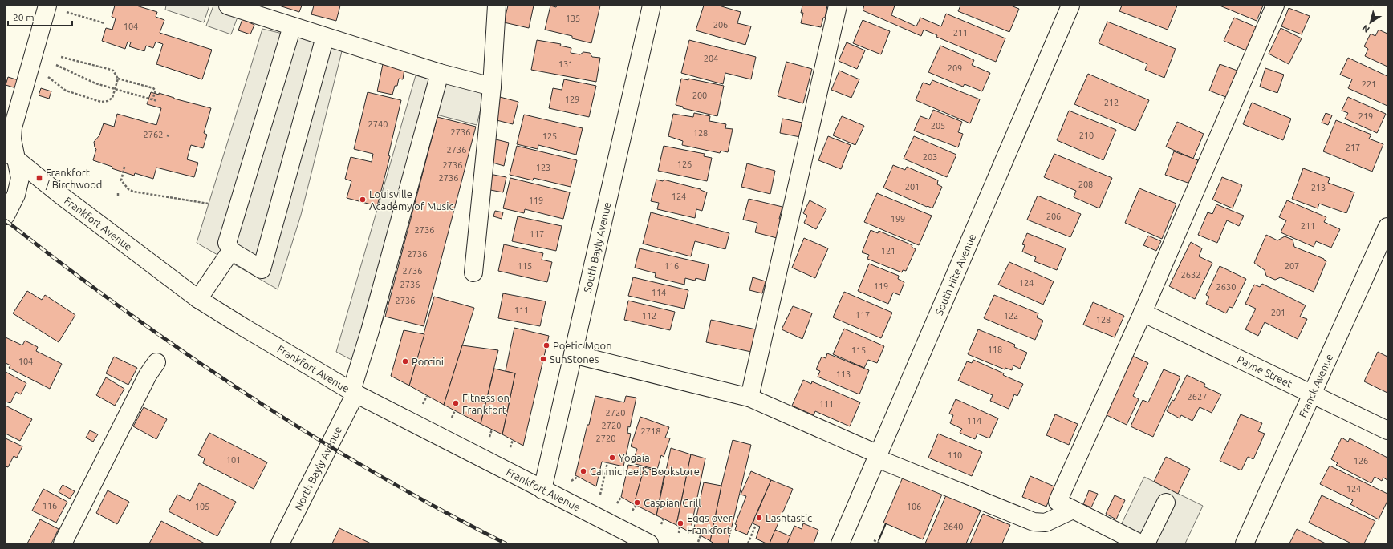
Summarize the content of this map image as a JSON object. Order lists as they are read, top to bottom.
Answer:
{
  "streets": {
    "street": [
      "Frankfort Avenue",
      "South Bayly Avenue",
      "South Hite Avenue",
      "Payne Street",
      "Franck Avenue",
      "North Bayly Avenue"
    ]
  },
  "crossings": [
    ["Frankfort Avenue", "South Bayly Avenue"],
    ["Frankfort Avenue", "North Bayly Avenue"],
    ["Payne Street", "Franck Avenue"]
  ],
  "places": {
    "transit": ["Frankfort / Birchwood"],
    "other": [
      "Louisville Academy of Music",
      "Poetic Moon",
      "SunStones",
      "Porcini",
      "Fitness on Frankfort",
      "Yogaia",
      "Carmichael's Bookstore",
      "Caspian Grill",
      "Lashtastic",
      "Eggs over Frankfort"
    ]
  },
  "house_numbers": [
    "135",
    "206",
    "104",
    "211",
    "204",
    "131",
    "209",
    "221",
    "200",
    "129",
    "212",
    "219",
    "2740",
    "205",
    "2736",
    "128",
    "2762",
    "210",
    "125",
    "217",
    "2736",
    "203",
    "126",
    "2736",
    "123",
    "2736",
    "208",
    "201",
    "213",
    "124",
    "119",
    "206",
    "199",
    "211",
    "2736",
    "117",
    "121",
    "2736",
    "115",
    "116",
    "207",
    "2736",
    "2632",
    "124",
    "2736",
    "119",
    "2630",
    "114",
    "2736",
    "111",
    "201",
    "117",
    "112",
    "122",
    "128",
    "118",
    "115",
    "104",
    "113",
    "2627",
    "111",
    "2720",
    "114",
    "2720",
    "2718",
    "2720",
    "110",
    "101",
    "126",
    "124",
    "116",
    "105",
    "106",
    "2640"
  ],
  "scale_bar": "20 m",
  "north": "bottom left"
}
